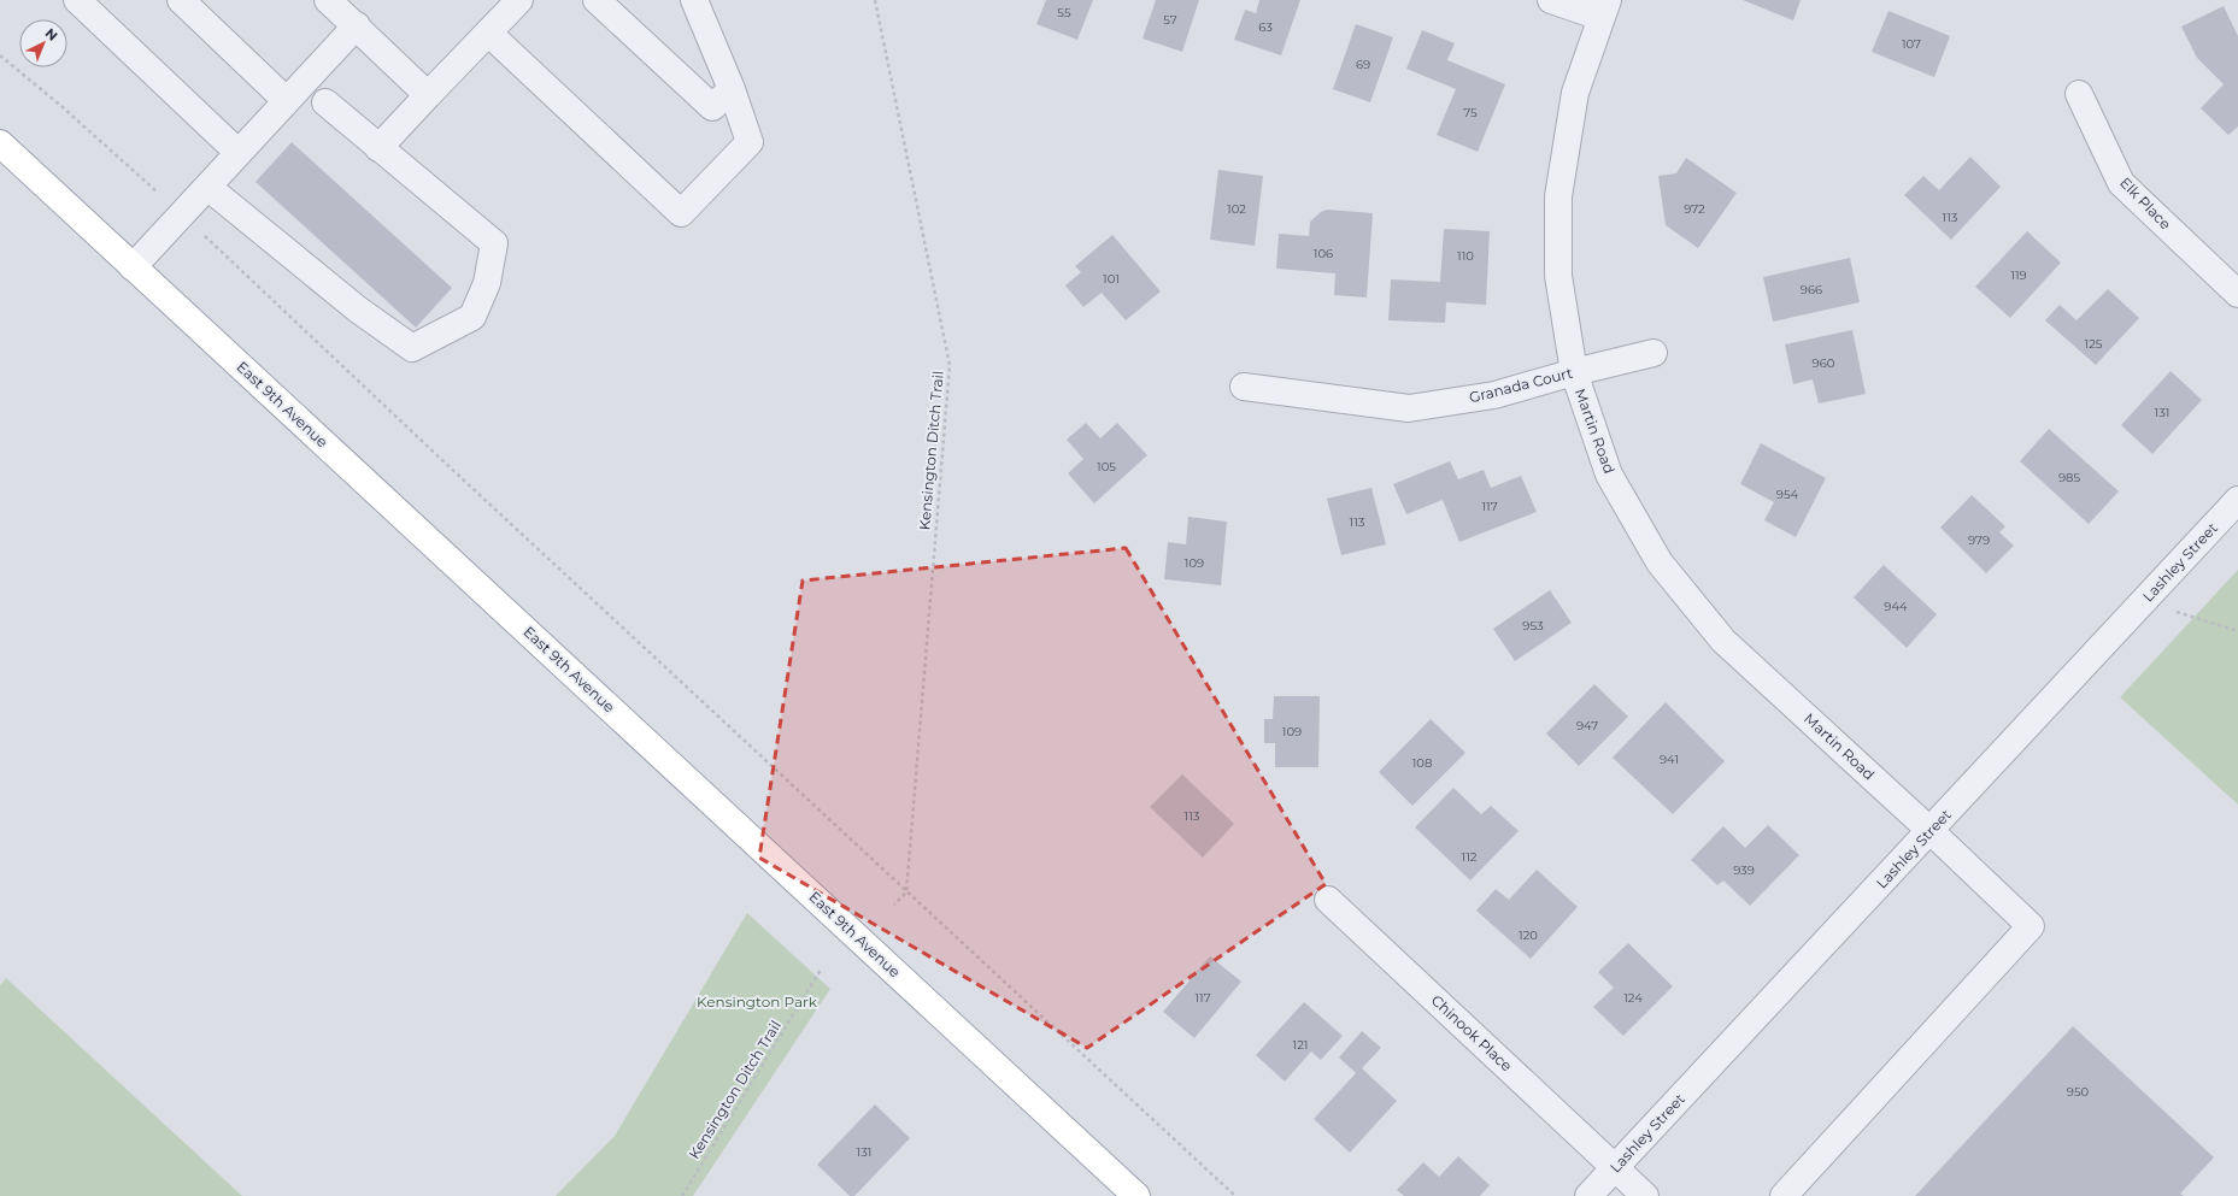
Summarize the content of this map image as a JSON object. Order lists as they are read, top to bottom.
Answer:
{
  "streets": {
    "main road": ["East 9th Avenue"],
    "street": [
      "Elk Place",
      "Granada Court",
      "Martin Road",
      "Lashley Street",
      "Chinook Place"
    ],
    "path": ["Kensington Ditch Trail"]
  },
  "crossings": [
    ["Granada Court", "Martin Road"],
    ["Martin Road", "Lashley Street"],
    ["Lashley Street", "Chinook Place"]
  ],
  "parks": ["Kensington Park"],
  "house_numbers": [
    "55",
    "57",
    "63",
    "107",
    "69",
    "75",
    "102",
    "972",
    "113",
    "106",
    "110",
    "119",
    "101",
    "966",
    "125",
    "960",
    "131",
    "105",
    "985",
    "954",
    "117",
    "113",
    "979",
    "109",
    "944",
    "953",
    "947",
    "109",
    "941",
    "108",
    "113",
    "112",
    "939",
    "120",
    "117",
    "124",
    "121",
    "950",
    "131"
  ],
  "north": "top right"
}
